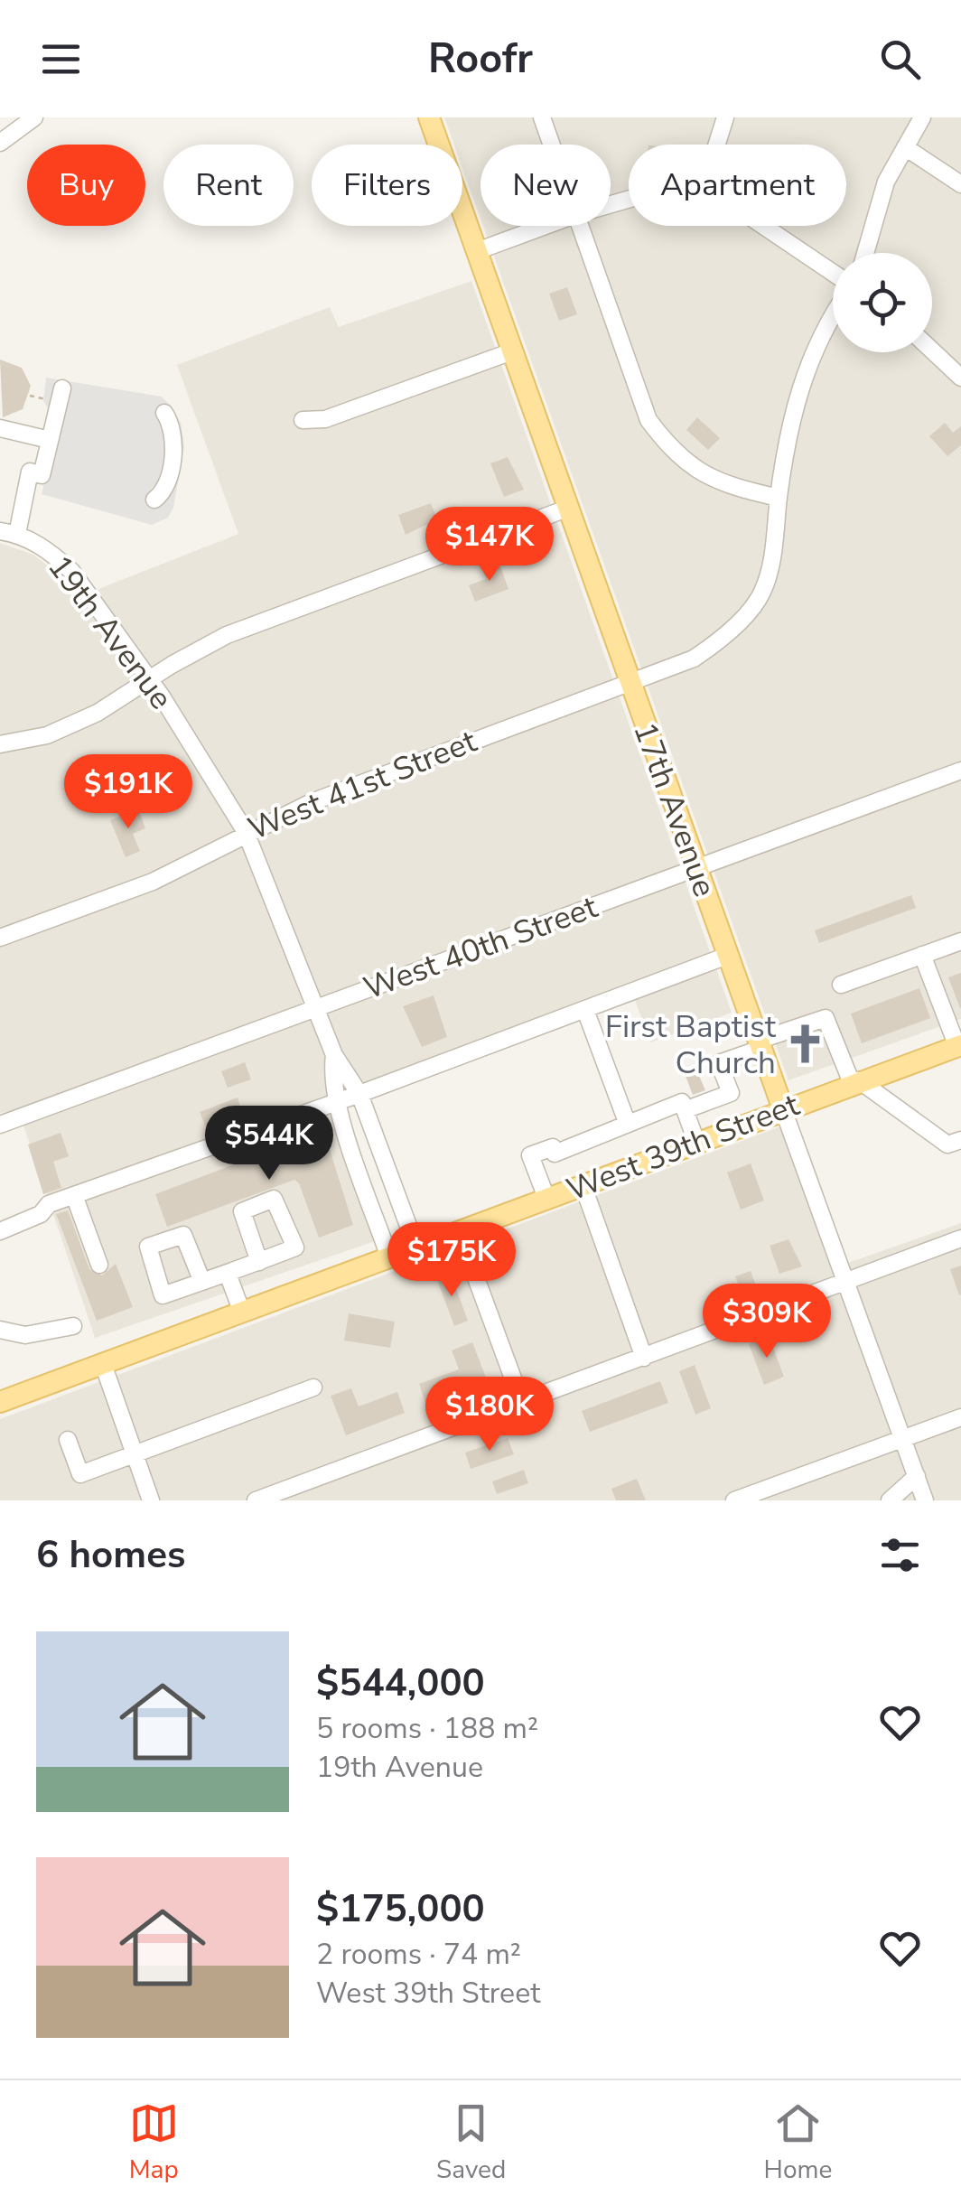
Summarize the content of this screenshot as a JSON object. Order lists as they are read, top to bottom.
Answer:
{
  "streets": {
    "main road": ["17th Avenue", "West 39th Street"],
    "street": ["19th Avenue", "West 41st Street", "West 40th Street"]
  },
  "crossings": [
    ["19th Avenue", "West 41st Street"],
    ["19th Avenue", "West 40th Street"],
    ["19th Avenue", "West 39th Street"],
    ["West 41st Street", "17th Avenue"],
    ["17th Avenue", "West 40th Street"],
    ["17th Avenue", "West 39th Street"]
  ],
  "places": {
    "church": ["First Baptist Church"]
  },
  "page": {
    "header": "Roofr",
    "chip": [
      "Buy",
      "Rent",
      "Filters",
      "New",
      "Apartment"
    ],
    "price": [
      "$147K",
      "$191K",
      "$544K",
      "$175K",
      "$309K",
      "$180K"
    ],
    "heading": "6 homes",
    "list": [
      {
        "name": "$544,000",
        "note": "5 rooms · 188 m² · 19th Avenue"
      },
      {
        "name": "$175,000",
        "note": "2 rooms · 74 m² · West 39th Street"
      }
    ],
    "tabs": ["Map", "Saved", "Home"]
  }
}
